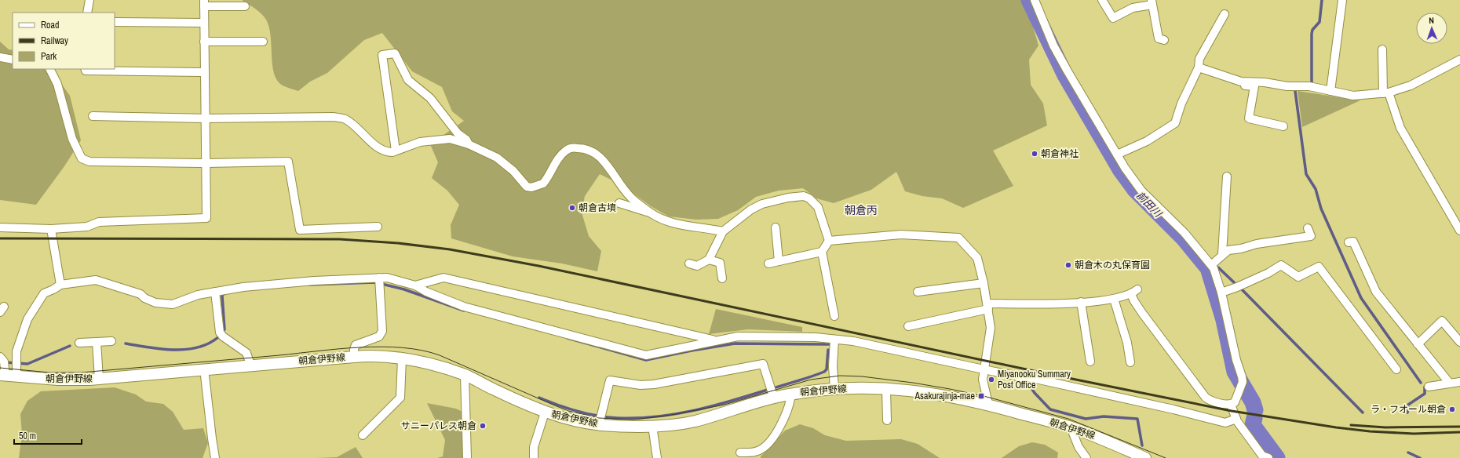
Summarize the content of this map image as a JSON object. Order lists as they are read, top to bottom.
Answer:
{
  "streets": {
    "main road": ["朝倉伊野線"]
  },
  "districts": ["朝倉丙"],
  "water": ["前田川"],
  "places": {
    "other": [
      "朝倉神社",
      "朝倉古墳",
      "朝倉木の丸保育園",
      "Miyanooku Summary Post Office",
      "ラ・フオール朝倉",
      "サニーパレス朝倉"
    ],
    "transit": ["Asakurajinja-mae"]
  },
  "legend": ["Road", "Railway", "Park"],
  "scale_bar": "50 m",
  "north": "top"
}
